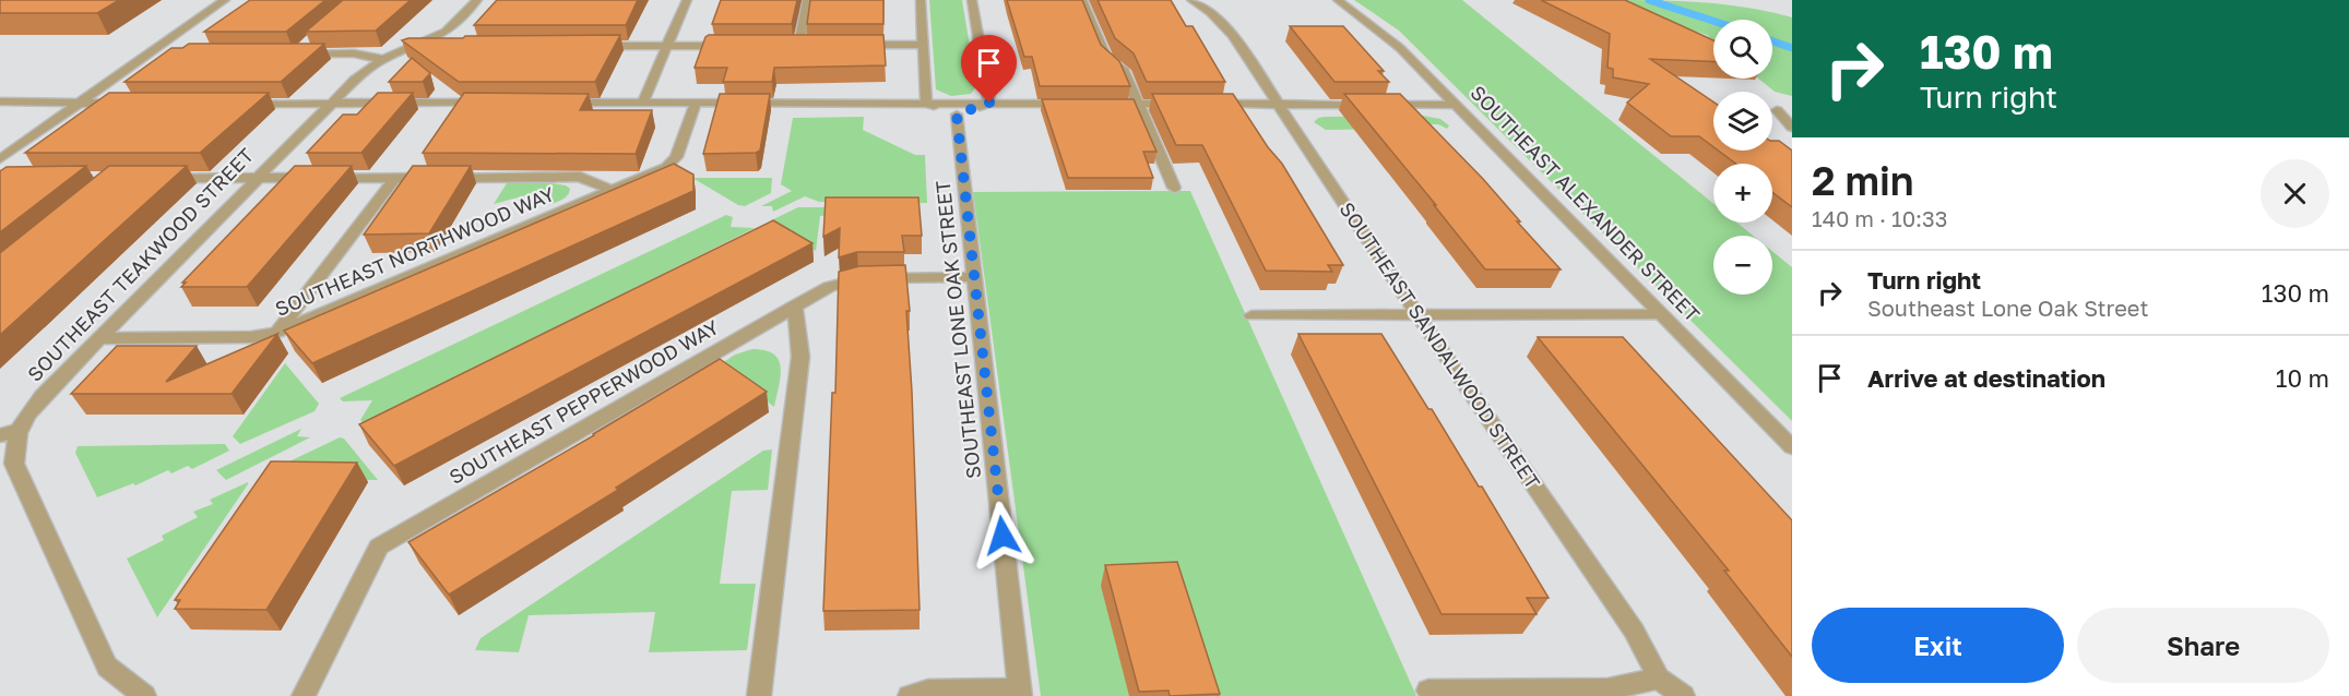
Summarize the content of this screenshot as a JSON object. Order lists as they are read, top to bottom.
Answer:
{
  "streets": {
    "street": [
      "SOUTHEAST ALEXANDER STREET",
      "SOUTHEAST NORTHWOOD WAY",
      "SOUTHEAST TEAKWOOD STREET",
      "SOUTHEAST LONE OAK STREET",
      "SOUTHEAST SANDALWOOD STREET",
      "SOUTHEAST PEPPERWOOD WAY"
    ]
  },
  "crossings": [
    ["SOUTHEAST NORTHWOOD WAY", "SOUTHEAST TEAKWOOD STREET"],
    ["SOUTHEAST LONE OAK STREET", "SOUTHEAST PEPPERWOOD WAY"]
  ],
  "page": {
    "turn": ["130 m", "Turn right"],
    "map_buttons": ["+", "−"],
    "heading": ["2 min", "140 m · 10:33"],
    "list": [
      {
        "name": "Turn right",
        "note": "Southeast Lone Oak Street",
        "value": "130 m"
      },
      {
        "name": "Arrive at destination",
        "value": "10 m"
      }
    ],
    "buttons": ["Exit", "Share"]
  }
}
